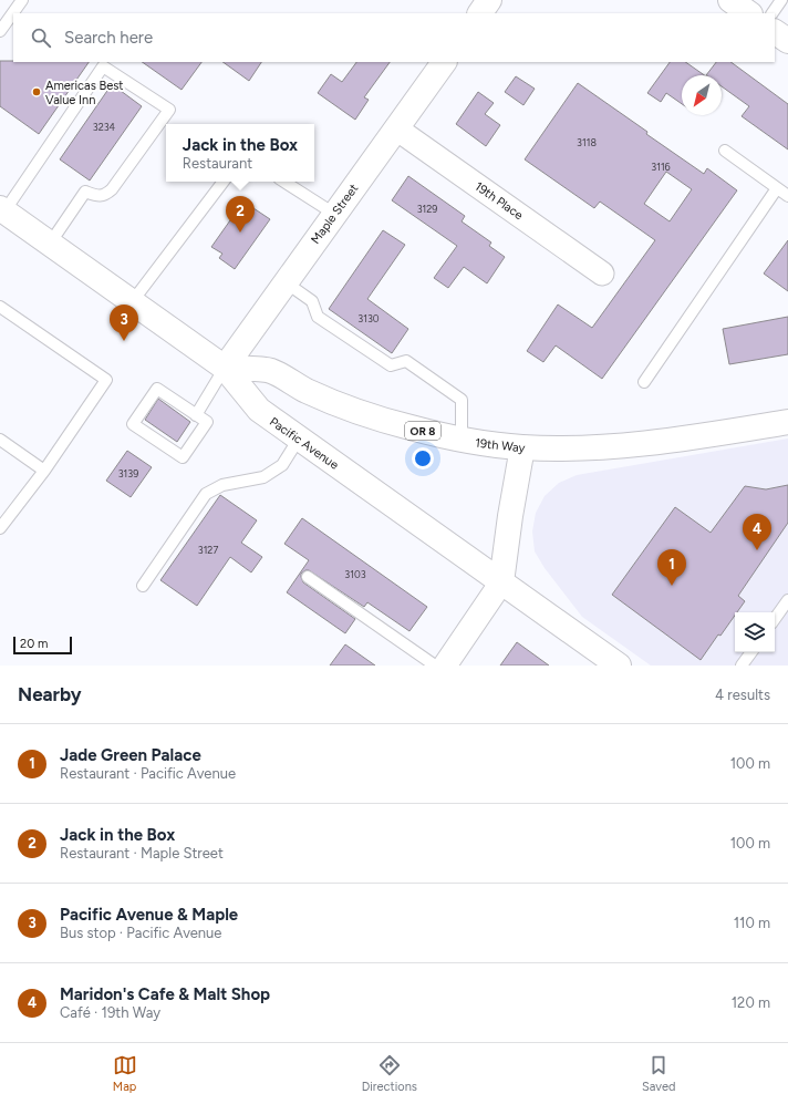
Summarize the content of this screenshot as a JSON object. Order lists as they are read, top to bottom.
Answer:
{
  "streets": {
    "main road": [
      "Maple Street",
      "OR 8",
      "Pacific Avenue",
      "19th Way"
    ],
    "street": ["19th Place"]
  },
  "crossings": [
    ["19th Place", "Maple Street"],
    ["Maple Street", "Pacific Avenue"],
    ["Maple Street", "19th Way"],
    ["Pacific Avenue", "19th Way"]
  ],
  "places": ["Americas Best Value Inn"],
  "house_numbers": [
    "3234",
    "3118",
    "3116",
    "3129",
    "3130",
    "3139",
    "3127",
    "3103"
  ],
  "scale_bar": "20 m",
  "north": "bottom left",
  "page": {
    "search": "Search here",
    "popup": ["Jack in the Box", "Restaurant"],
    "pins": [
      "2",
      "3",
      "4",
      "1"
    ],
    "scale": "20 m",
    "heading": ["Nearby", "4 results"],
    "list": [
      {
        "mark": "1",
        "name": "Jade Green Palace",
        "note": "Restaurant · Pacific Avenue",
        "value": "100 m"
      },
      {
        "mark": "2",
        "name": "Jack in the Box",
        "note": "Restaurant · Maple Street",
        "value": "100 m"
      },
      {
        "mark": "3",
        "name": "Pacific Avenue & Maple",
        "note": "Bus stop · Pacific Avenue",
        "value": "110 m"
      },
      {
        "mark": "4",
        "name": "Maridon's Cafe & Malt Shop",
        "note": "Café · 19th Way",
        "value": "120 m"
      }
    ],
    "nav": ["Map", "Directions", "Saved"]
  }
}
